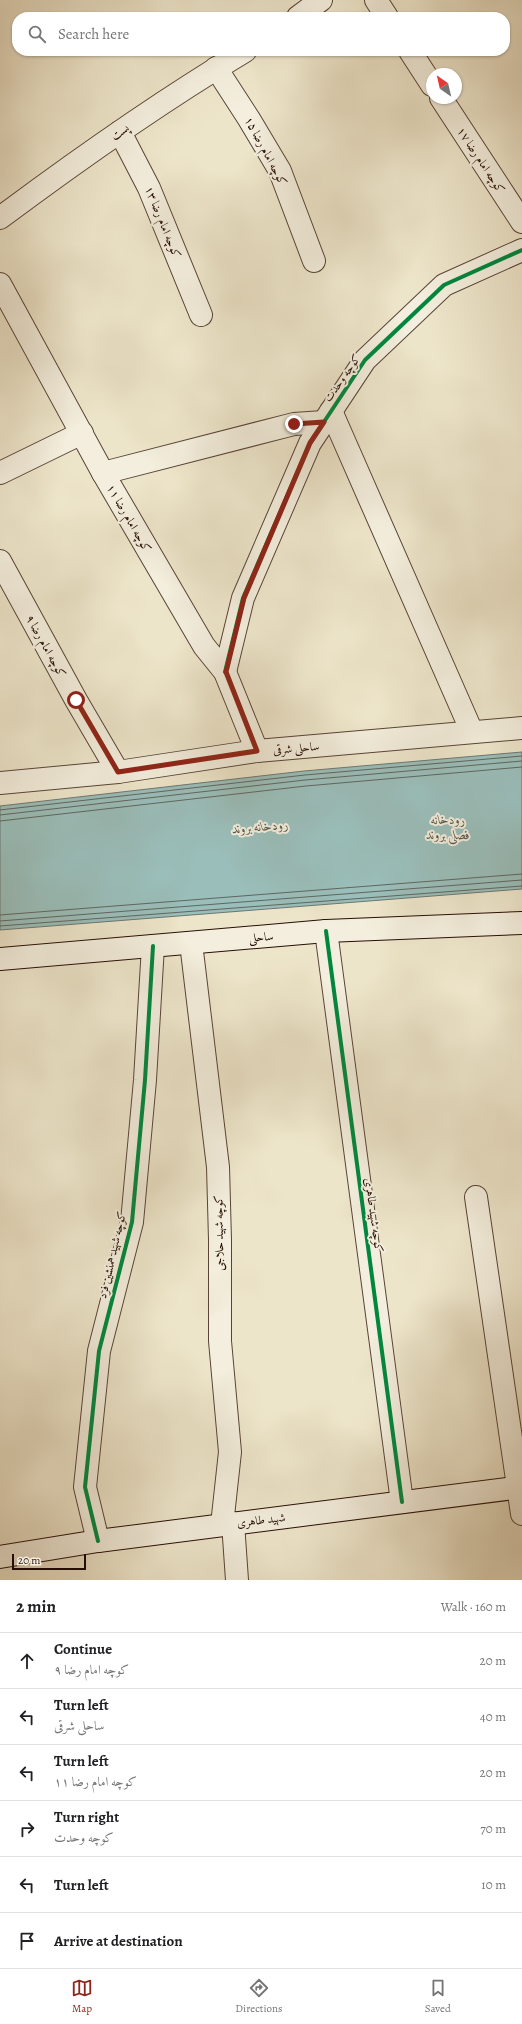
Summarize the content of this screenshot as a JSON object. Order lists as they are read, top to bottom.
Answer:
{
  "streets": {
    "street": [
      "پست",
      "کوچه امام رضا ۱۵",
      "کوچه امام رضا ۱۷",
      "کوچه امام رضا ۱۳",
      "کوچه وحدت",
      "کوچه امام رضا ۱۱",
      "کوچه امام رضا ۹",
      "ساحلی شرقی",
      "ساحلی",
      "کوچه شهید طاهری",
      "کوچه شهید حلاجی",
      "کوچه شهید همنشین فرد",
      "شهید طاهری"
    ]
  },
  "crossings": [
    ["پست", "کوچه امام رضا ۱۵"],
    ["پست", "کوچه امام رضا ۱۳"],
    ["کوچه وحدت", "کوچه امام رضا ۱۱"],
    ["کوچه امام رضا ۱۱", "ساحلی شرقی"],
    ["کوچه امام رضا ۹", "ساحلی شرقی"],
    ["ساحلی", "کوچه شهید طاهری"],
    ["ساحلی", "کوچه شهید حلاجی"],
    ["ساحلی", "کوچه شهید همنشین فرد"],
    ["کوچه شهید طاهری", "شهید طاهری"],
    ["کوچه شهید حلاجی", "شهید طاهری"],
    ["کوچه شهید همنشین فرد", "شهید طاهری"]
  ],
  "water": ["رودخانه فصلی بروند", "رودخانه بروند"],
  "scale_bar": "20 m",
  "north": "top left",
  "page": {
    "search": "Search here",
    "scale": "20 m",
    "heading": ["2 min", "Walk · 160 m"],
    "list": [
      ["Continue", "کوچه امام رضا ۹", "20 m"],
      ["Turn left", "ساحلی شرقی", "40 m"],
      ["Turn left", "کوچه امام رضا ۱۱", "20 m"],
      ["Turn right", "کوچه وحدت", "70 m"],
      ["Turn left", "10 m"],
      "Arrive at destination"
    ],
    "nav": ["Map", "Directions", "Saved"]
  }
}
